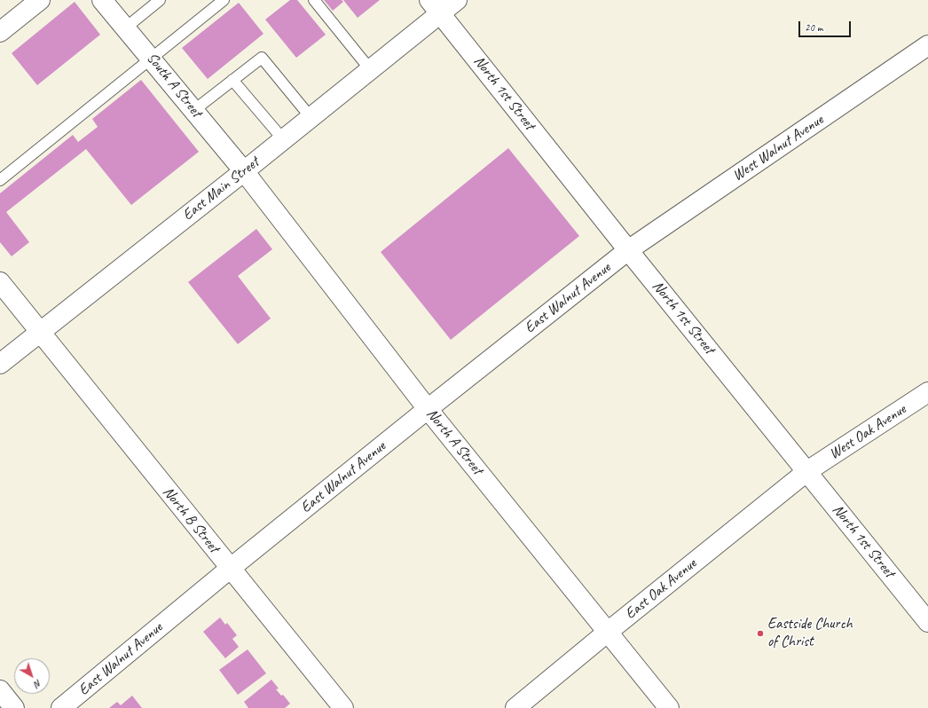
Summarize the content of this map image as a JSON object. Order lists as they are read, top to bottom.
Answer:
{
  "streets": {
    "street": [
      "South A Street",
      "North 1st Street",
      "West Walnut Avenue",
      "East Main Street",
      "East Walnut Avenue",
      "West Oak Avenue",
      "North A Street",
      "North B Street",
      "East Oak Avenue"
    ]
  },
  "crossings": [
    ["South A Street", "East Main Street"],
    ["South A Street", "North A Street"],
    ["North 1st Street", "West Walnut Avenue"],
    ["North 1st Street", "East Main Street"],
    ["North 1st Street", "East Walnut Avenue"],
    ["North 1st Street", "West Oak Avenue"],
    ["North 1st Street", "East Oak Avenue"],
    ["West Walnut Avenue", "East Walnut Avenue"],
    ["East Main Street", "North A Street"],
    ["East Main Street", "North B Street"],
    ["East Walnut Avenue", "North A Street"],
    ["East Walnut Avenue", "North B Street"],
    ["West Oak Avenue", "East Oak Avenue"],
    ["North A Street", "East Oak Avenue"]
  ],
  "places": ["Eastside Church of Christ"],
  "scale_bar": "20 m",
  "north": "bottom right"
}
